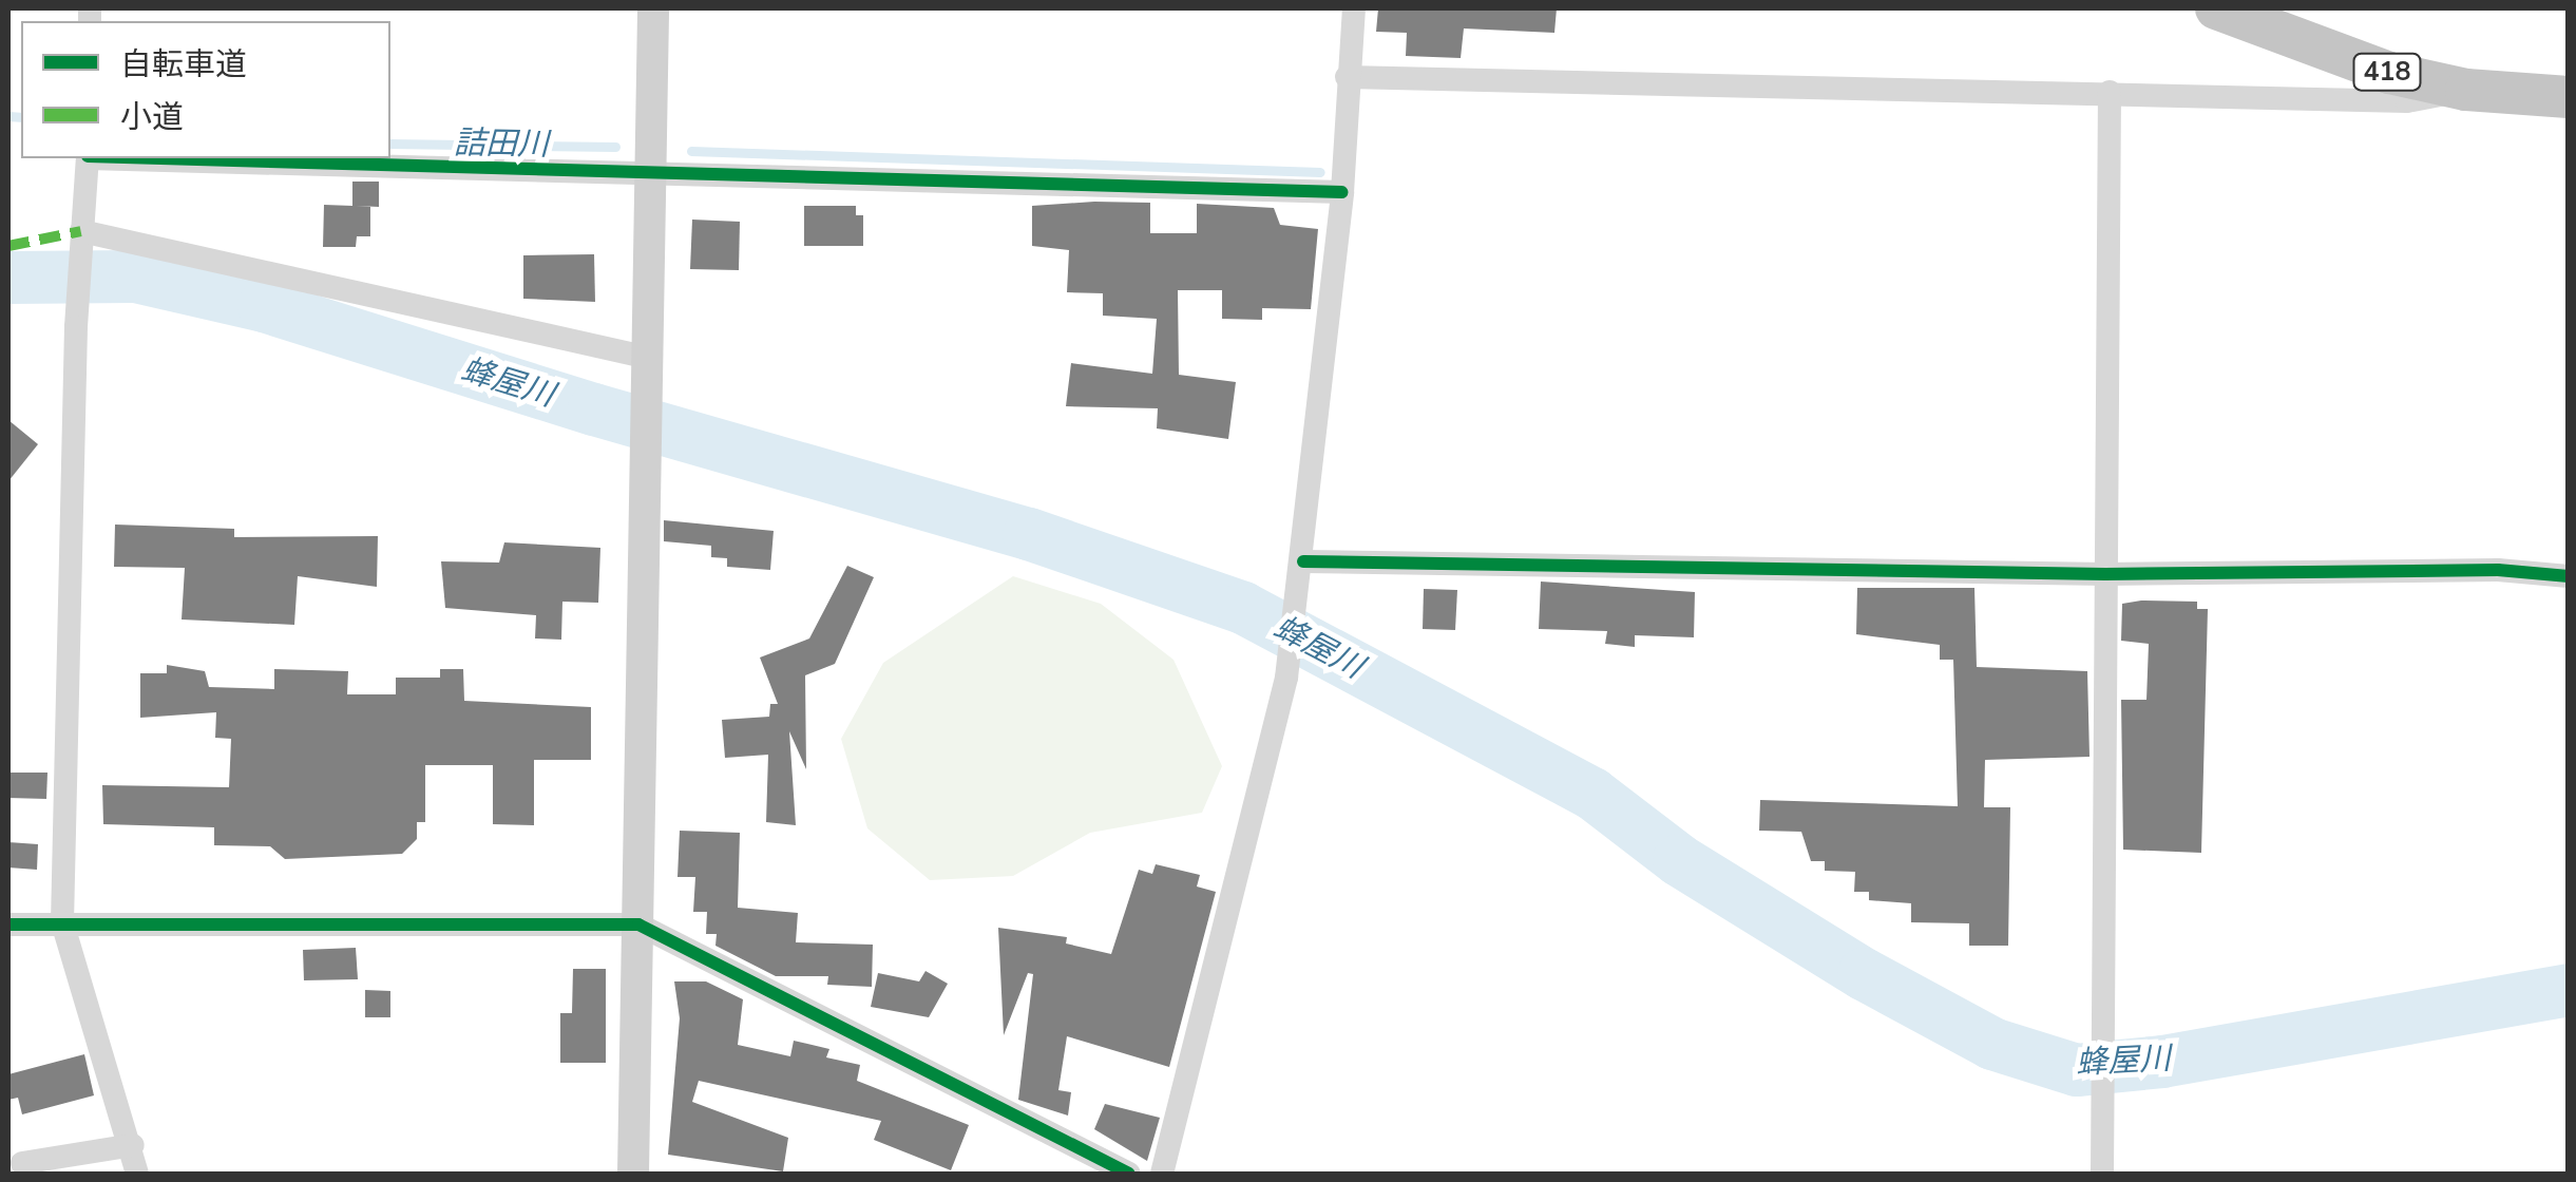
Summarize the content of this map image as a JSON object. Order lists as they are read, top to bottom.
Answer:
{
  "streets": {
    "highway": ["418"]
  },
  "water": ["詰田川", "蜂屋川"],
  "legend": ["自転車道", "小道"]
}
